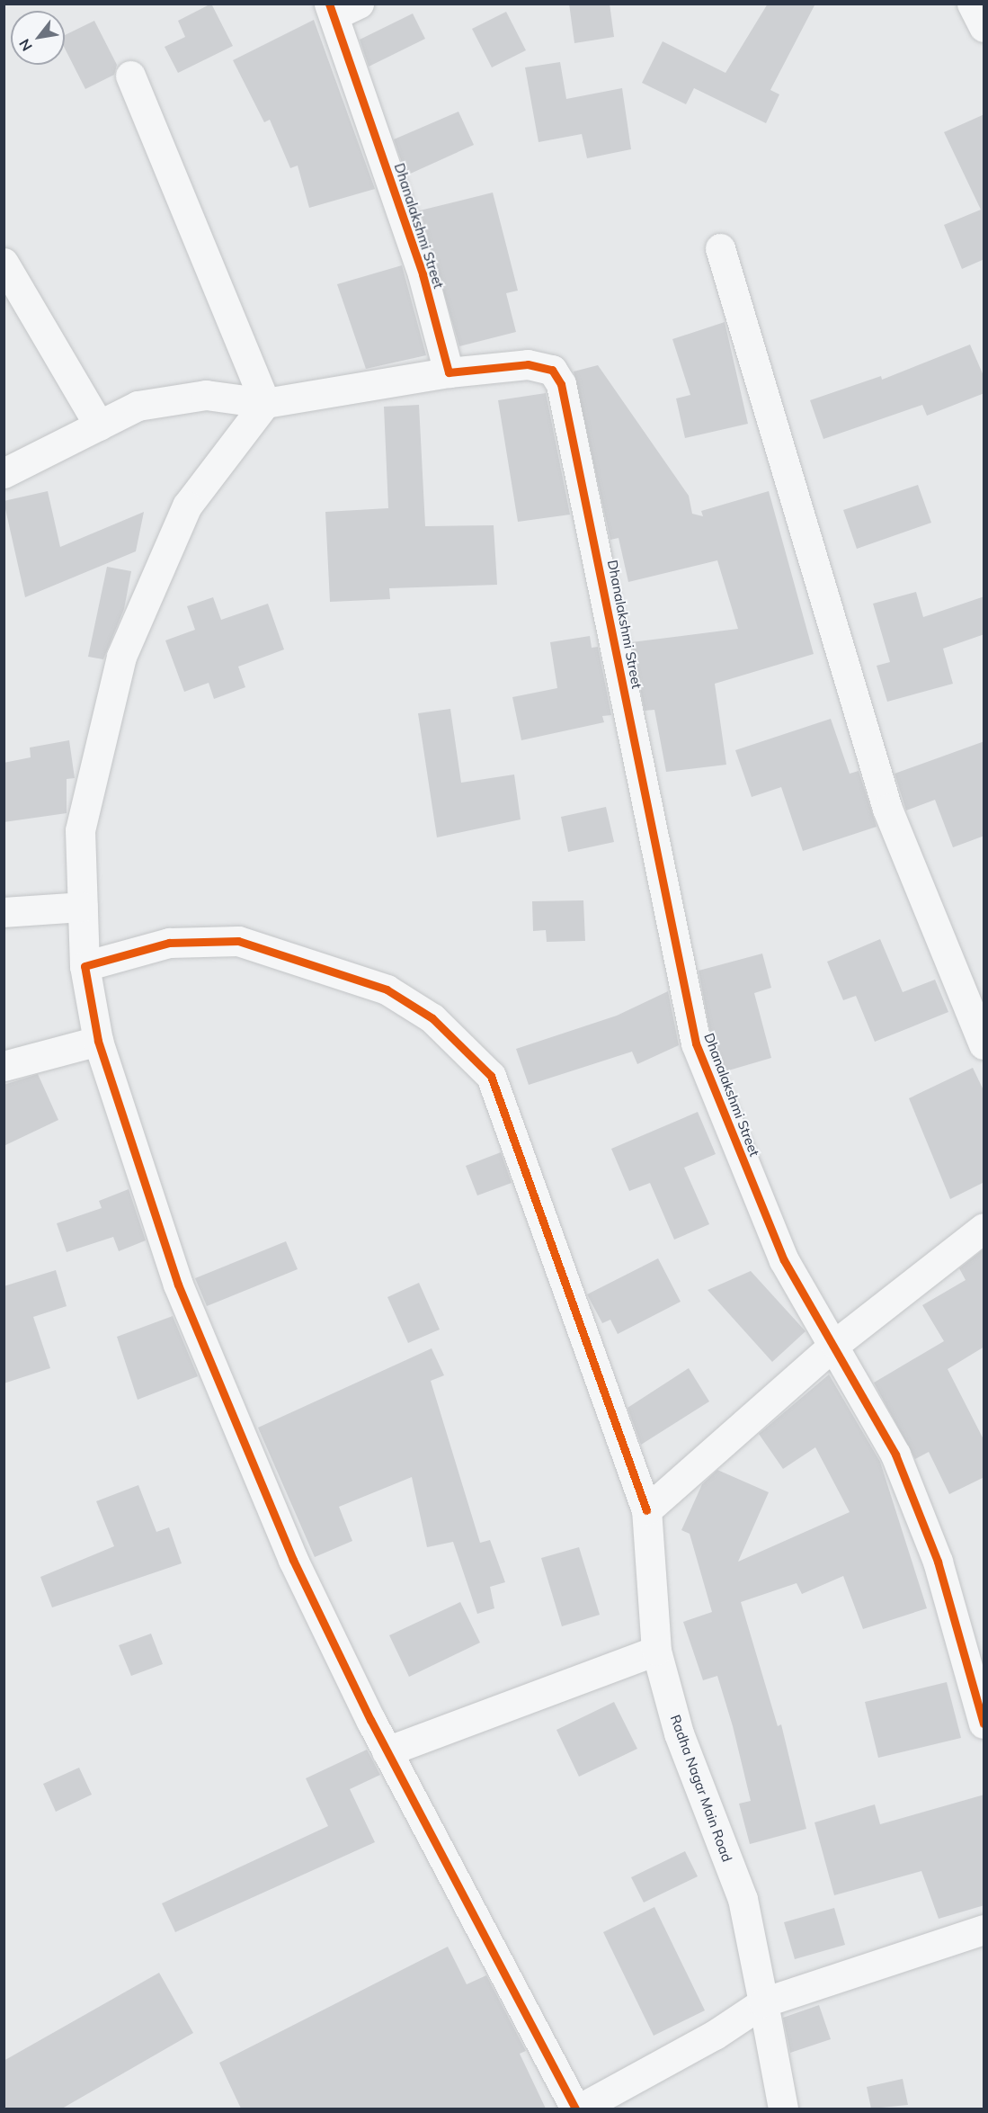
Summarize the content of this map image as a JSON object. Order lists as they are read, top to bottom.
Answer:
{
  "streets": {
    "street": ["Dhanalakshmi Street", "Radha Nagar Main Road"]
  },
  "north": "bottom left"
}
